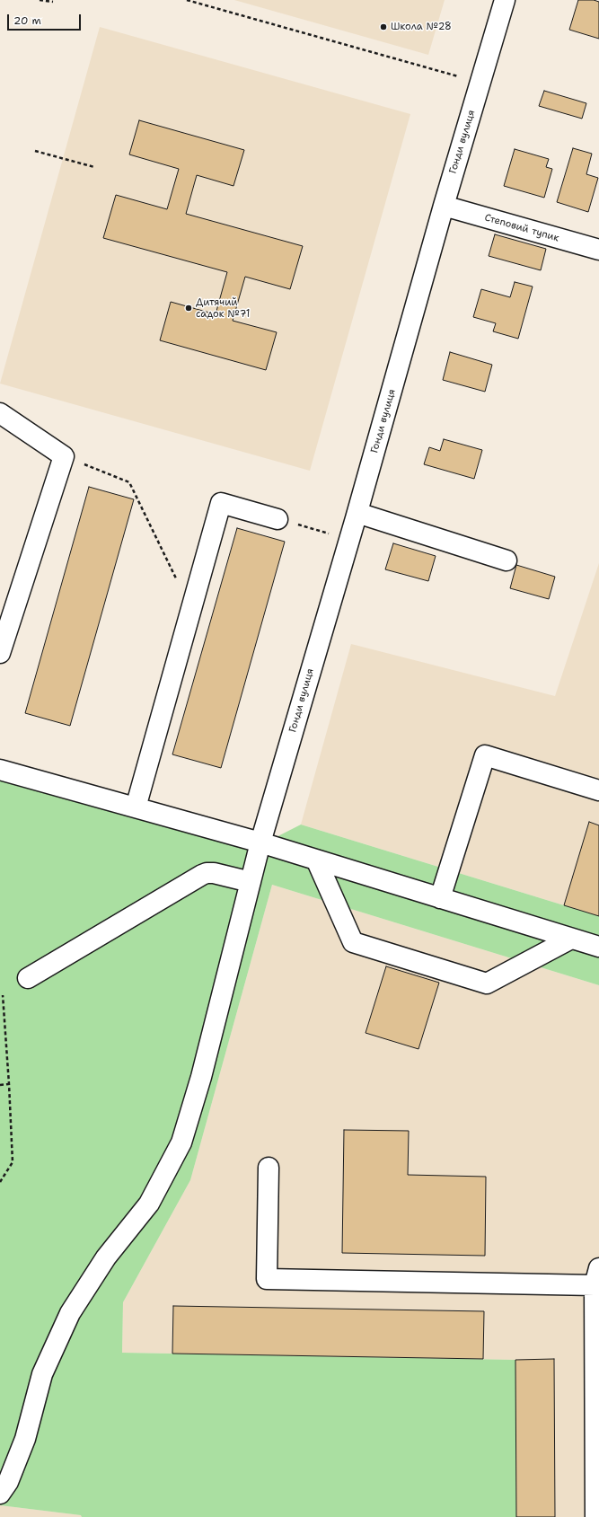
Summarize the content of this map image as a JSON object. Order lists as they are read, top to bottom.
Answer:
{
  "streets": {
    "street": ["Гонди вулиця", "Степовий тупик"]
  },
  "crossings": [
    ["Гонди вулиця", "Степовий тупик"]
  ],
  "places": ["Школа №28", "Дитячий садок №71"],
  "scale_bar": "20 m"
}
